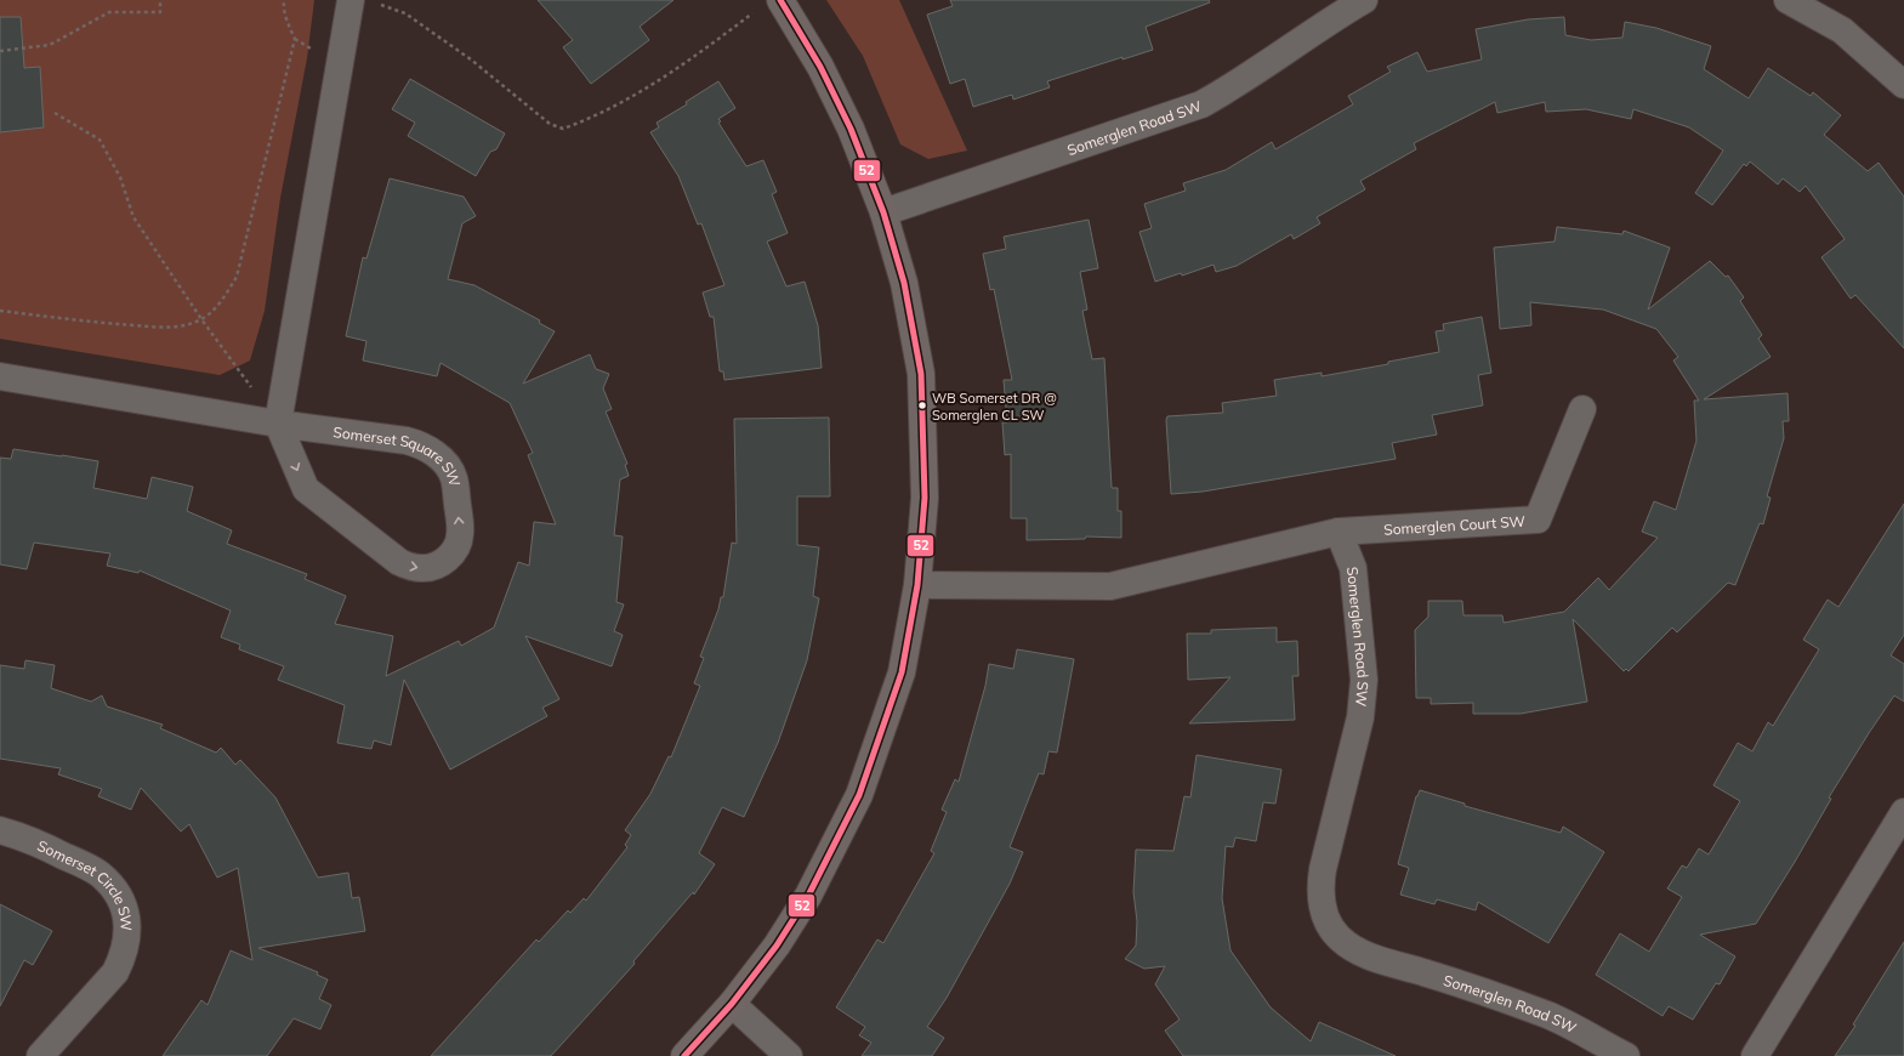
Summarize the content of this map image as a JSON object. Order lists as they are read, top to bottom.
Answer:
{
  "streets": {
    "street": [
      "Somerglen Road SW",
      "Somerset Square SW",
      "Somerglen Court SW",
      "Somerset Circle SW"
    ]
  },
  "crossings": [
    ["Somerglen Road SW", "Somerglen Court SW"]
  ],
  "places": ["WB Somerset DR @ Somerglen CL SW"],
  "lines": ["transit line 52"]
}
